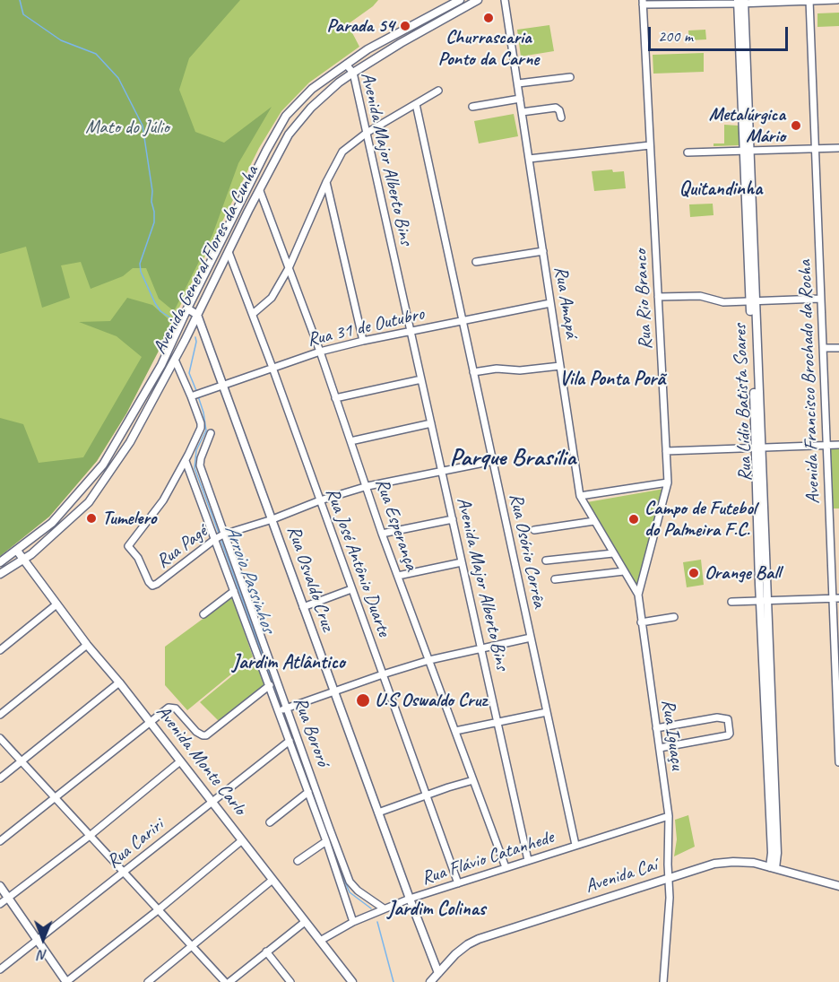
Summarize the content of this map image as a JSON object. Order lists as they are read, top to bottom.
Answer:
{
  "streets": {
    "main road": [
      "Avenida General Flores da Cunha",
      "Rua Lídio Batista Soares",
      "Rua Osvaldo Cruz",
      "Avenida Monte Carlo",
      "Avenida Caí"
    ],
    "street": [
      "Avenida Major Alberto Bins",
      "Rua Rio Branco",
      "Rua Amapá",
      "Rua 31 de Outubro",
      "Avenida Francisco Brochado da Rocha",
      "Rua Esperança",
      "Rua Pagé",
      "Rua Osório Corrêa",
      "Rua José Antônio Duarte",
      "Rua Bororó",
      "Rua Iguaçu",
      "Rua Cariri",
      "Rua Flávio Catanhede"
    ]
  },
  "crossings": [
    ["Avenida Major Alberto Bins", "Avenida General Flores da Cunha"],
    ["Avenida Major Alberto Bins", "Rua 31 de Outubro"],
    ["Avenida Major Alberto Bins", "Rua Pagé"],
    ["Avenida Major Alberto Bins", "Rua Flávio Catanhede"],
    ["Avenida General Flores da Cunha", "Rua Esperança"],
    ["Avenida General Flores da Cunha", "Rua José Antônio Duarte"],
    ["Avenida General Flores da Cunha", "Rua Osvaldo Cruz"],
    ["Avenida General Flores da Cunha", "Avenida Monte Carlo"],
    ["Rua Rio Branco", "Rua Amapá"],
    ["Rua Rio Branco", "Rua Iguaçu"],
    ["Rua Amapá", "Rua 31 de Outubro"],
    ["Rua Amapá", "Rua Iguaçu"],
    ["Rua 31 de Outubro", "Rua Esperança"],
    ["Rua 31 de Outubro", "Rua Osório Corrêa"],
    ["Rua 31 de Outubro", "Rua José Antônio Duarte"],
    ["Rua 31 de Outubro", "Rua Osvaldo Cruz"],
    ["Rua Lídio Batista Soares", "Avenida Caí"],
    ["Rua Esperança", "Rua Pagé"],
    ["Rua Esperança", "Rua Flávio Catanhede"],
    ["Rua Pagé", "Rua Osório Corrêa"],
    ["Rua Pagé", "Rua José Antônio Duarte"],
    ["Rua Pagé", "Rua Osvaldo Cruz"],
    ["Rua Pagé", "Rua Bororó"],
    ["Rua Osório Corrêa", "Rua Flávio Catanhede"],
    ["Rua José Antônio Duarte", "Rua Flávio Catanhede"],
    ["Rua Osvaldo Cruz", "Rua Flávio Catanhede"],
    ["Rua Osvaldo Cruz", "Avenida Caí"],
    ["Rua Bororó", "Rua Flávio Catanhede"],
    ["Rua Iguaçu", "Rua Flávio Catanhede"],
    ["Rua Iguaçu", "Avenida Caí"],
    ["Avenida Monte Carlo", "Rua Cariri"],
    ["Avenida Monte Carlo", "Rua Flávio Catanhede"]
  ],
  "districts": [
    "Quitandinha",
    "Vila Ponta Porã",
    "Parque Brasília",
    "Jardim Atlântico",
    "Jardim Colinas"
  ],
  "water": ["Arroio Passinhos"],
  "parks": ["Mato do Júlio"],
  "places": [
    "Churrascaria Ponto da Carne",
    "Parada 54",
    "Metalúrgica Mário",
    "Tumelero",
    "Campo de Futebol do Palmeira F.C.",
    "Orange Ball",
    "U.S Oswaldo Cruz"
  ],
  "scale_bar": "200 m",
  "north": "bottom"
}
